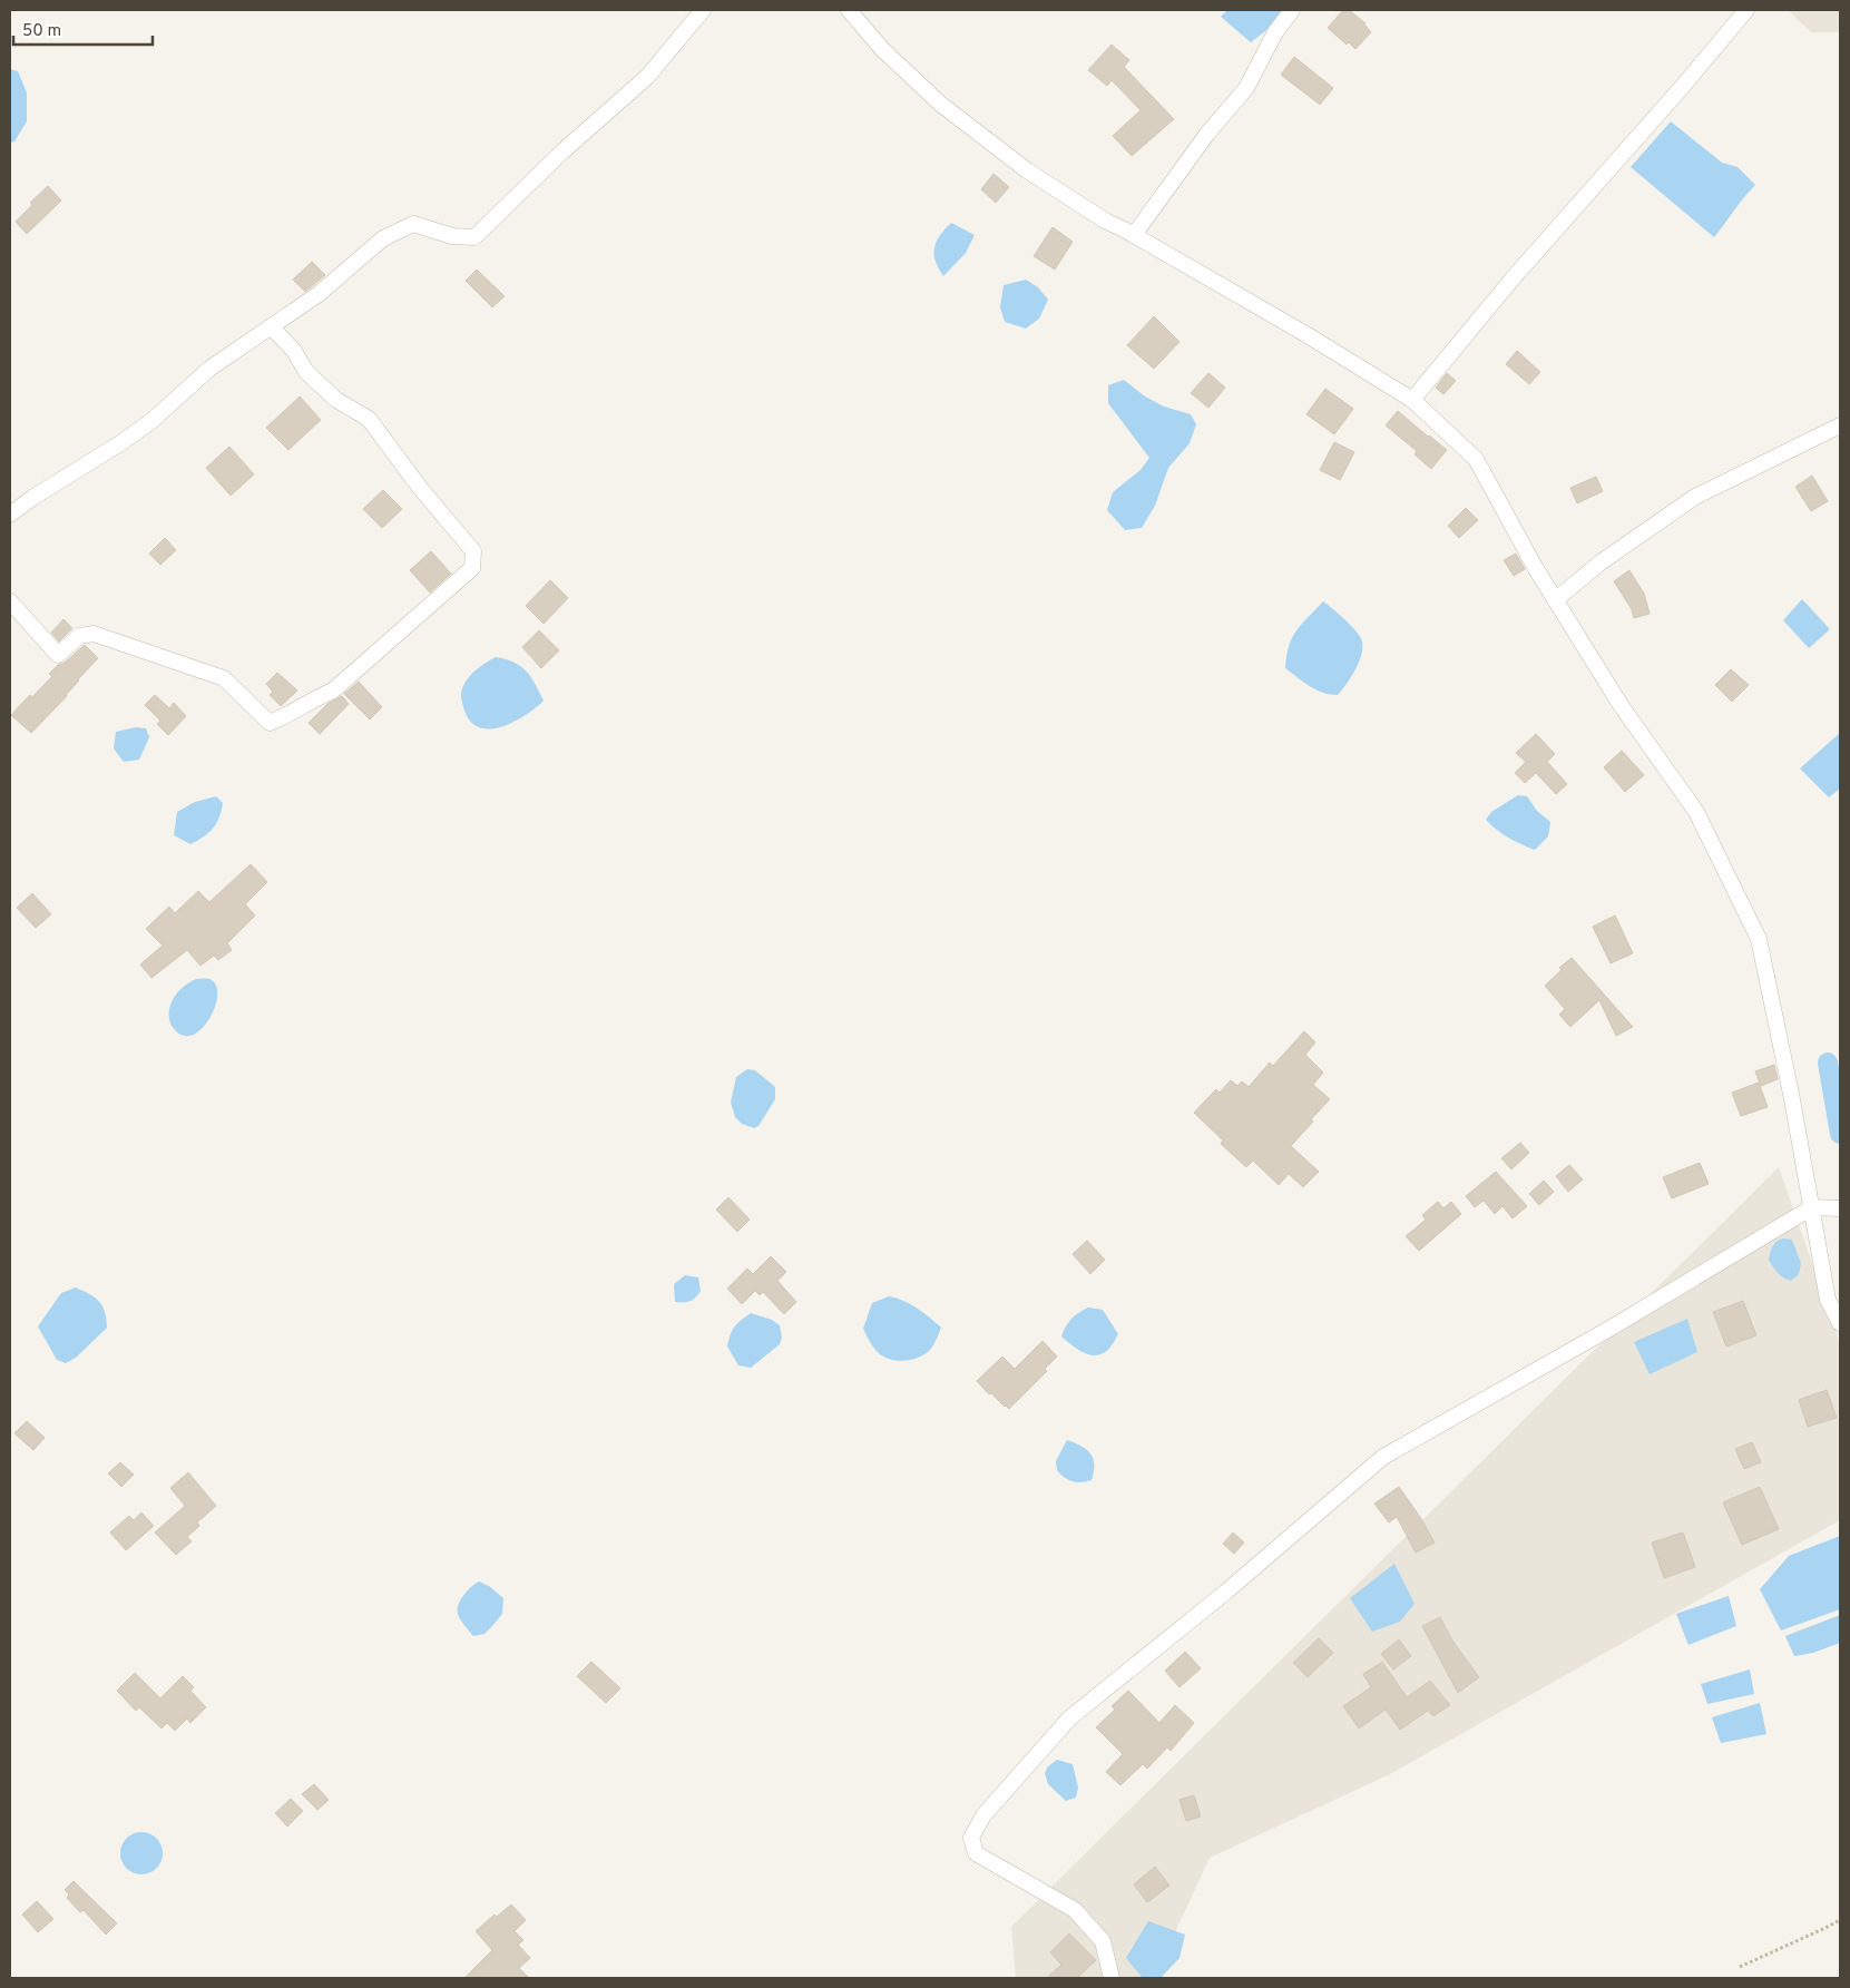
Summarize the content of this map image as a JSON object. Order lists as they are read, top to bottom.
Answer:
{
  "scale_bar": "50 m"
}
